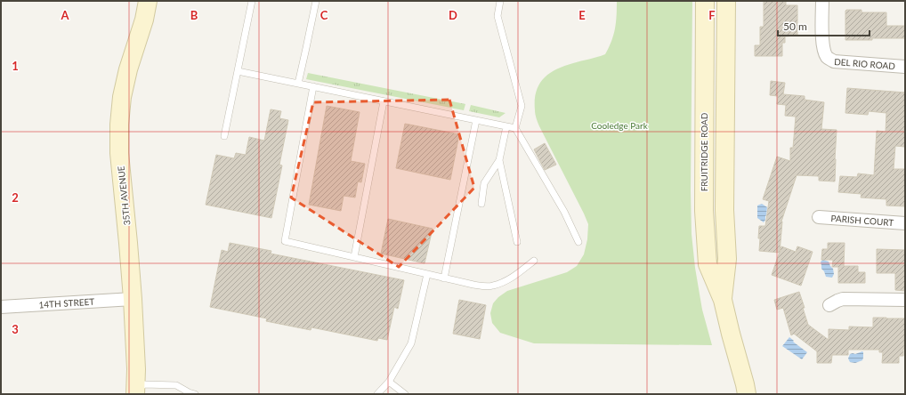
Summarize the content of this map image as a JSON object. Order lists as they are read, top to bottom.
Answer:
{
  "streets": {
    "main road": ["FRUITRIDGE ROAD", "35TH AVENUE"],
    "street": ["DEL RIO ROAD", "PARISH COURT", "14TH STREET"]
  },
  "crossings": [
    ["35TH AVENUE", "14TH STREET"]
  ],
  "parks": ["Cooledge Park"],
  "scale_bar": "50 m",
  "grid": {
    "columns": [
      "A",
      "B",
      "C",
      "D",
      "E",
      "F"
    ],
    "rows": ["1", "2", "3"]
  }
}
